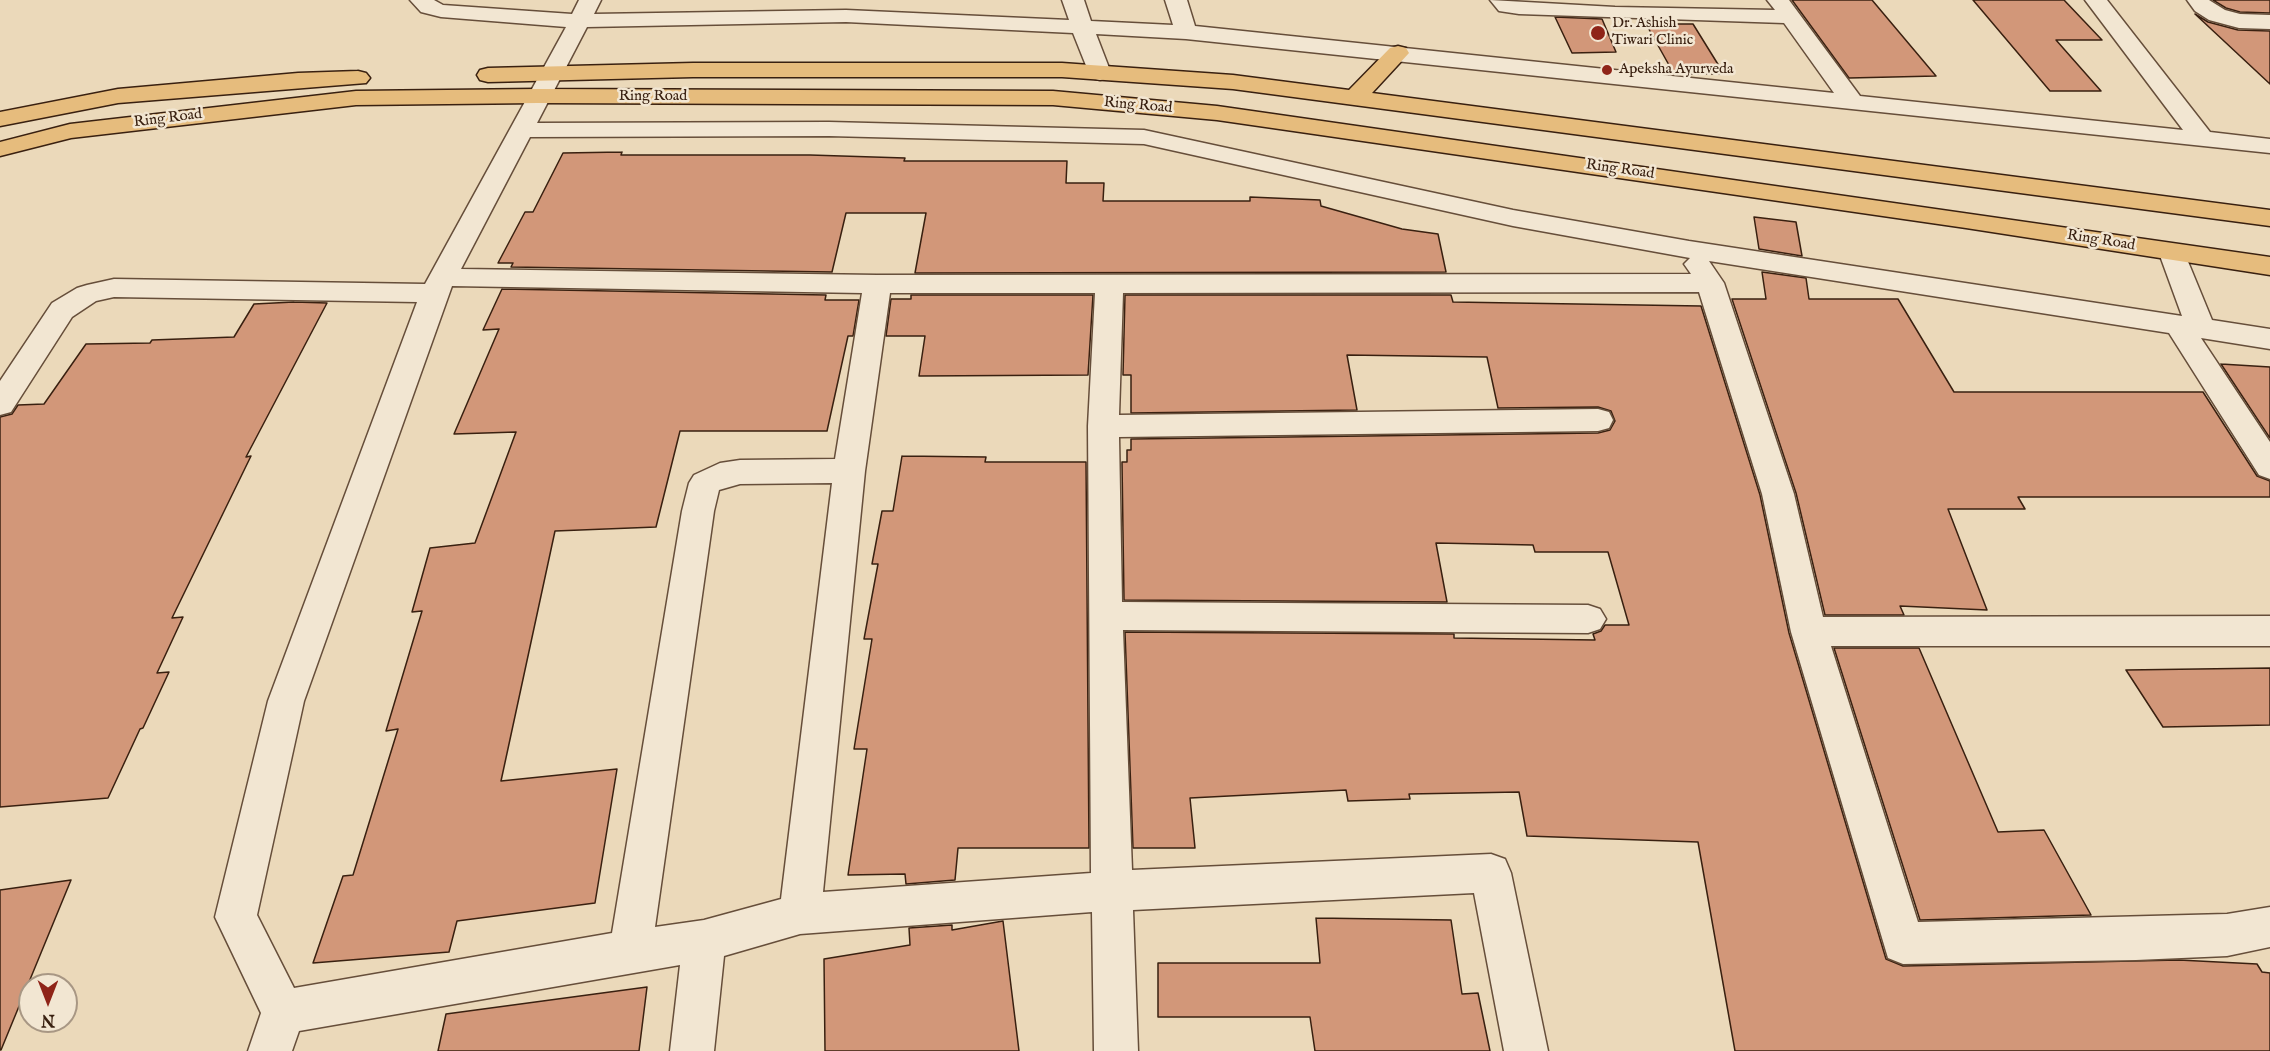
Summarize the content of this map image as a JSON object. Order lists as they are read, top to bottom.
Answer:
{
  "streets": {
    "highway": ["Ring Road"]
  },
  "places": ["Dr. Ashish Tiwari Clinic", "Apeksha Ayurveda"],
  "north": "bottom"
}
